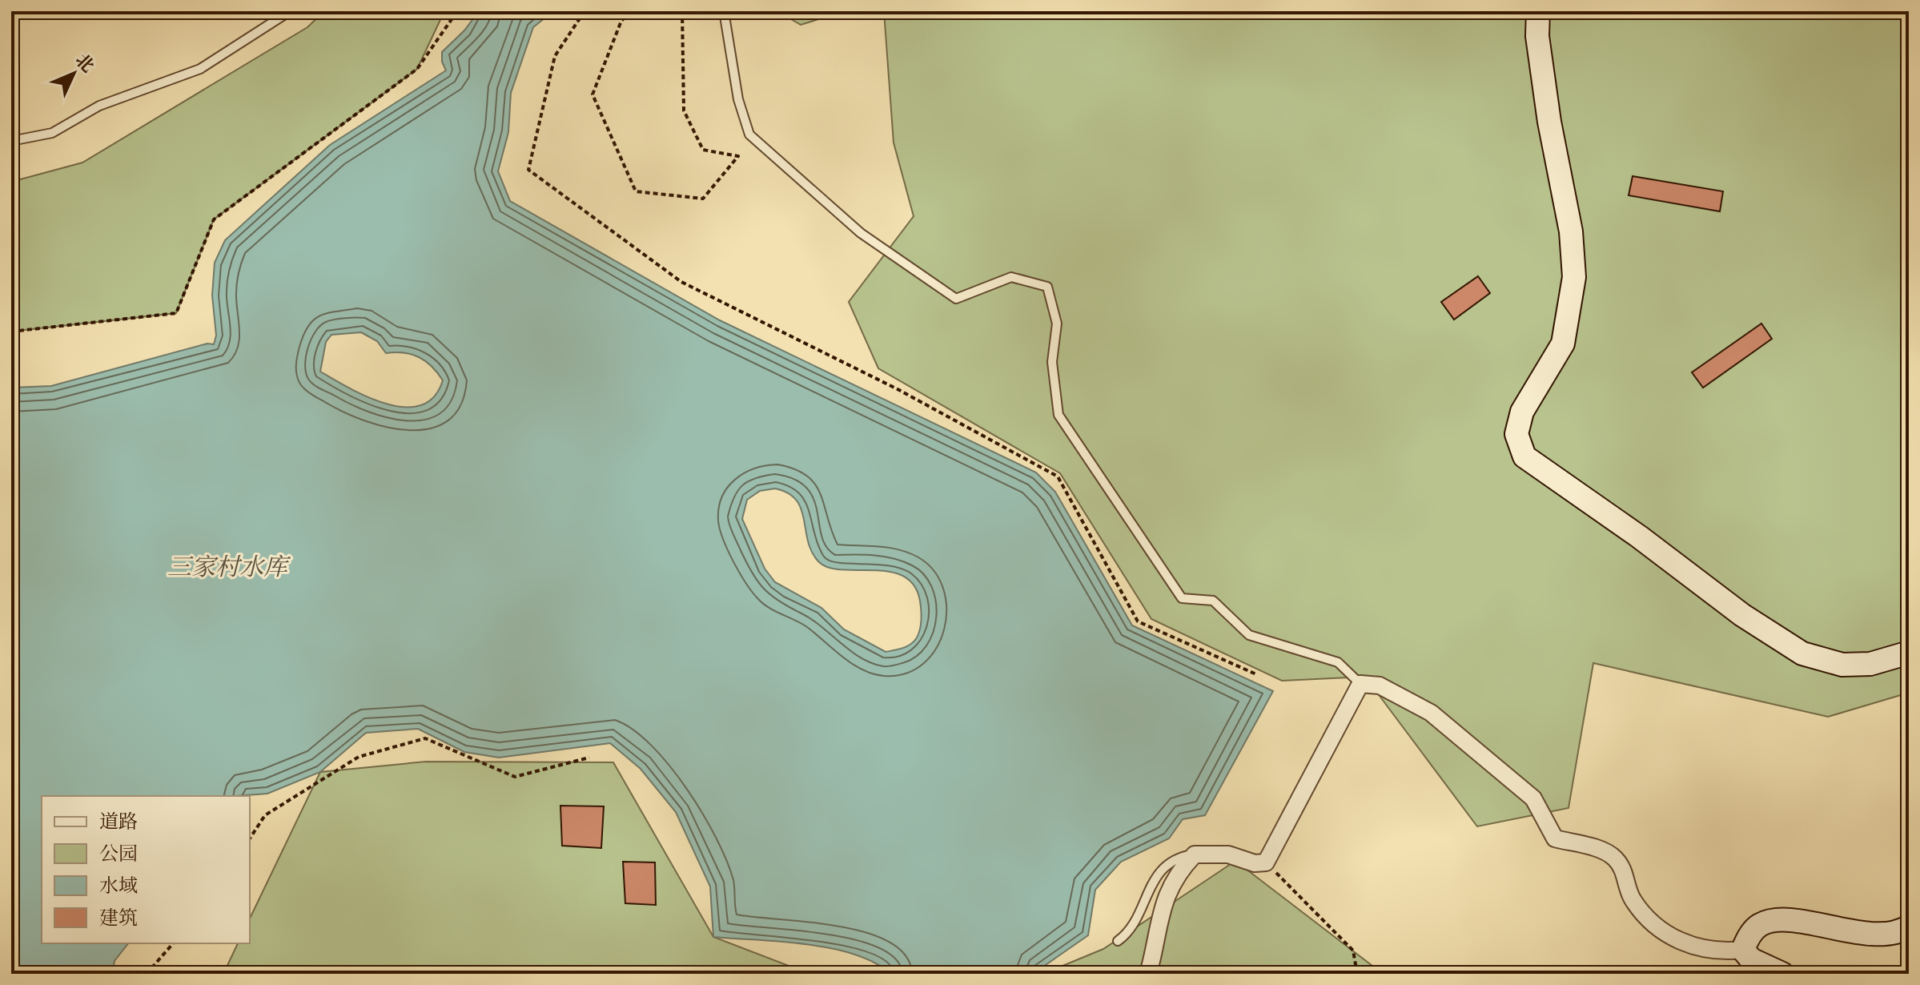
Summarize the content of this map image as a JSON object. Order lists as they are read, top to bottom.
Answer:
{
  "water": ["三家村水库"],
  "legend": [
    "道路",
    "公园",
    "水域",
    "建筑"
  ],
  "north": "top right"
}
